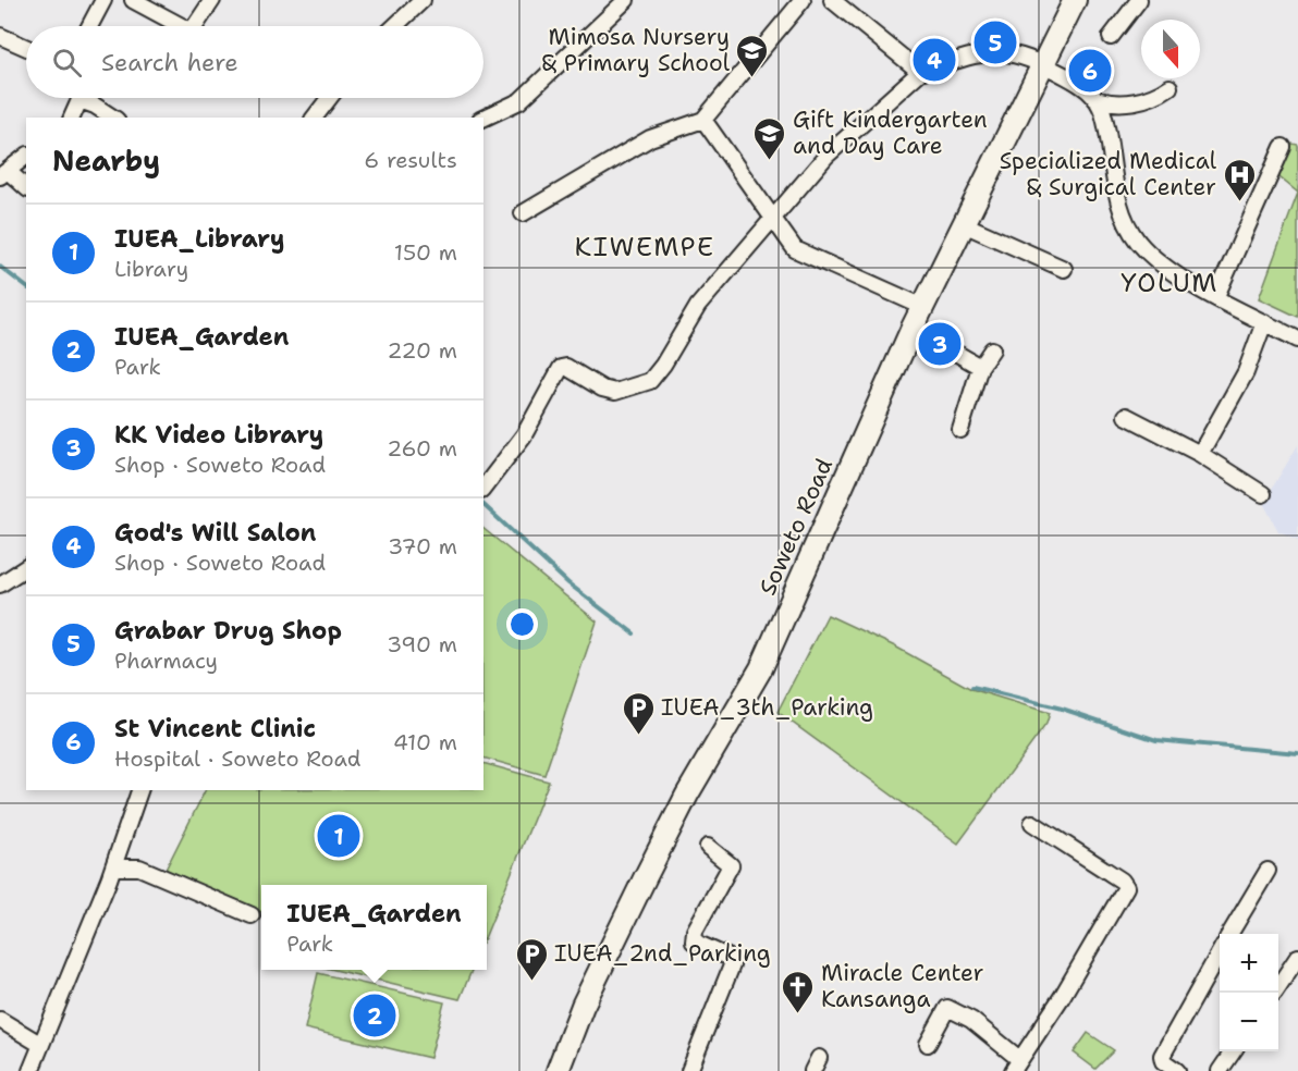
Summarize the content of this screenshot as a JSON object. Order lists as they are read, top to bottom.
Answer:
{
  "streets": {
    "street": ["Soweto Road"]
  },
  "districts": ["KIWEMPE", "YOLUM"],
  "places": {
    "school or university": ["Mimosa Nursery & Primary School", "Gift Kindergarten and Day Care"],
    "hospital": ["Specialized Medical & Surgical Center"],
    "parking": ["IUEA_3th_Parking", "IUEA_2nd_Parking"],
    "church": ["Miracle Center Kansanga"]
  },
  "north": "bottom",
  "page": {
    "pins": [
      "5",
      "4",
      "6",
      "3",
      "1",
      "2"
    ],
    "search": "Search here",
    "heading": ["Nearby", "6 results"],
    "list": [
      {
        "mark": "1",
        "name": "IUEA_Library",
        "note": "Library",
        "value": "150 m"
      },
      {
        "mark": "2",
        "name": "IUEA_Garden",
        "note": "Park",
        "value": "220 m"
      },
      {
        "mark": "3",
        "name": "KK Video Library",
        "note": "Shop · Soweto Road",
        "value": "260 m"
      },
      {
        "mark": "4",
        "name": "God's Will Salon",
        "note": "Shop · Soweto Road",
        "value": "370 m"
      },
      {
        "mark": "5",
        "name": "Grabar Drug Shop",
        "note": "Pharmacy",
        "value": "390 m"
      },
      {
        "mark": "6",
        "name": "St Vincent Clinic",
        "note": "Hospital · Soweto Road",
        "value": "410 m"
      }
    ],
    "popup": ["IUEA_Garden", "Park"],
    "map_buttons": ["+", "−"]
  }
}
